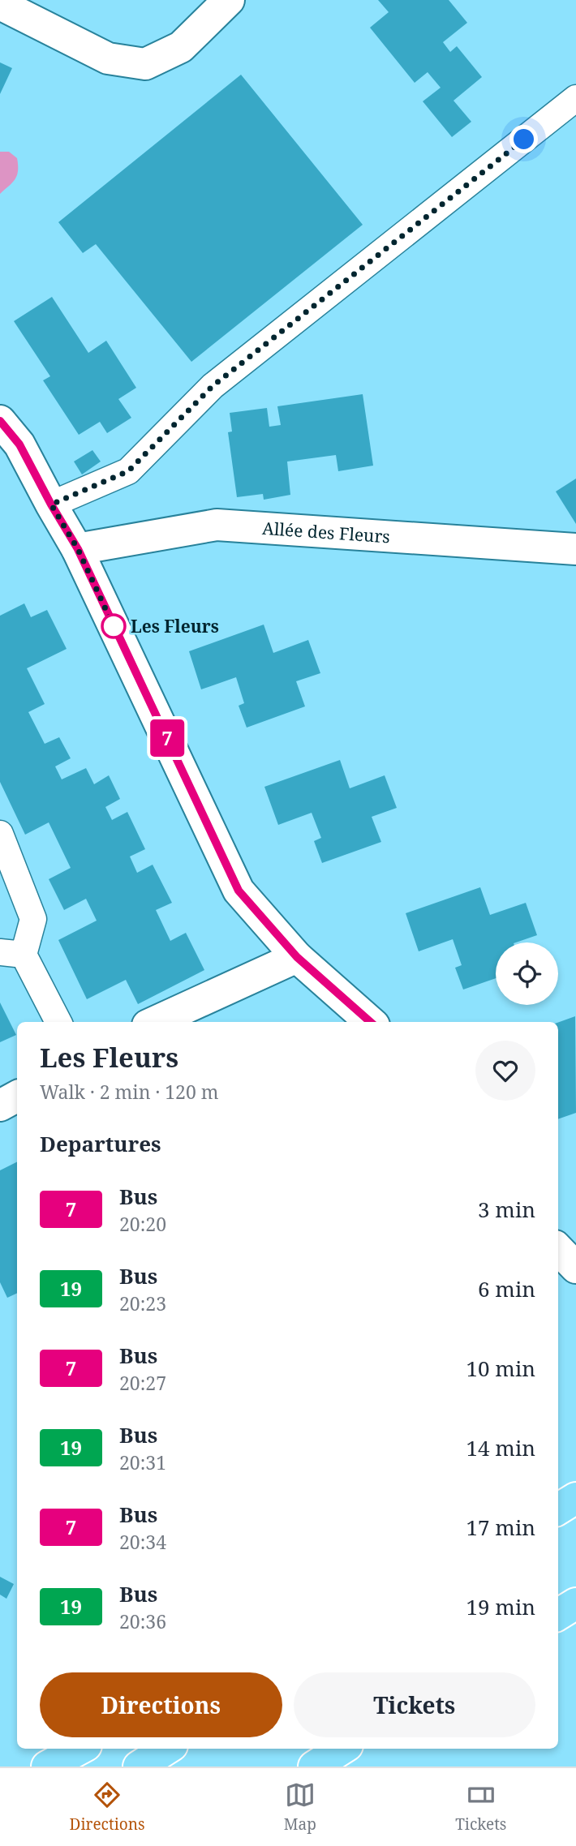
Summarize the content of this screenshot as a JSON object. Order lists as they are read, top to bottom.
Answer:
{
  "streets": {
    "street": ["Allée des Fleurs"]
  },
  "places": ["Les Fleurs"],
  "lines": ["bus line 7"],
  "page": {
    "on_map": "7",
    "heading": [
      ["Les Fleurs", "Walk · 2 min · 120 m"],
      "Departures"
    ],
    "list": [
      {
        "mark": "7",
        "name": "Bus",
        "note": "20:20",
        "value": "3 min"
      },
      {
        "mark": "19",
        "name": "Bus",
        "note": "20:23",
        "value": "6 min"
      },
      {
        "mark": "7",
        "name": "Bus",
        "note": "20:27",
        "value": "10 min"
      },
      {
        "mark": "19",
        "name": "Bus",
        "note": "20:31",
        "value": "14 min"
      },
      {
        "mark": "7",
        "name": "Bus",
        "note": "20:34",
        "value": "17 min"
      },
      {
        "mark": "19",
        "name": "Bus",
        "note": "20:36",
        "value": "19 min"
      }
    ],
    "buttons": ["Directions", "Tickets"],
    "tabs": ["Directions", "Map", "Tickets"]
  }
}
